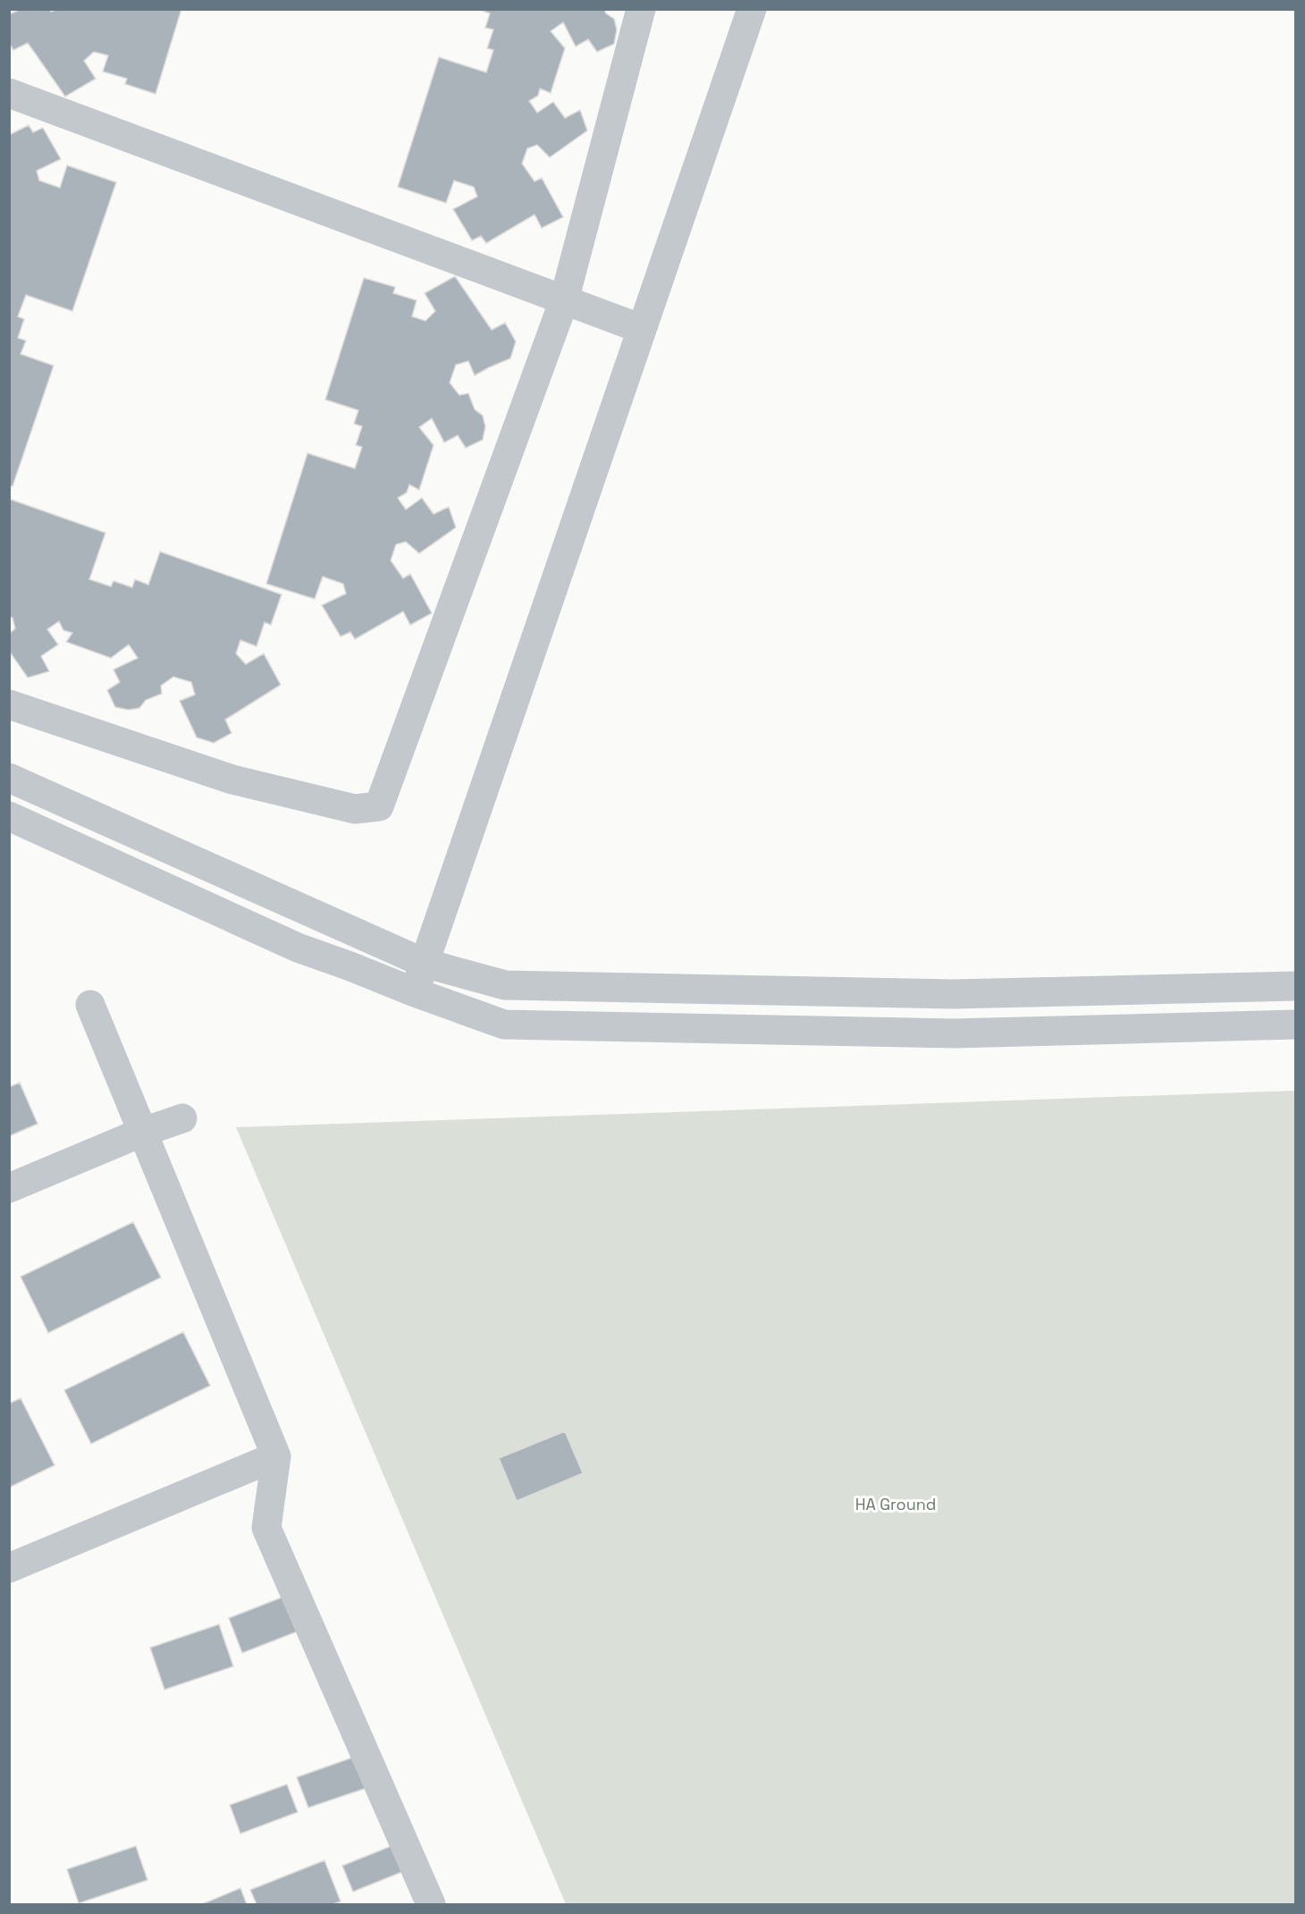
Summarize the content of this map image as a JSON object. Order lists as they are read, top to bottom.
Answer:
{
  "parks": ["HA Ground"]
}
